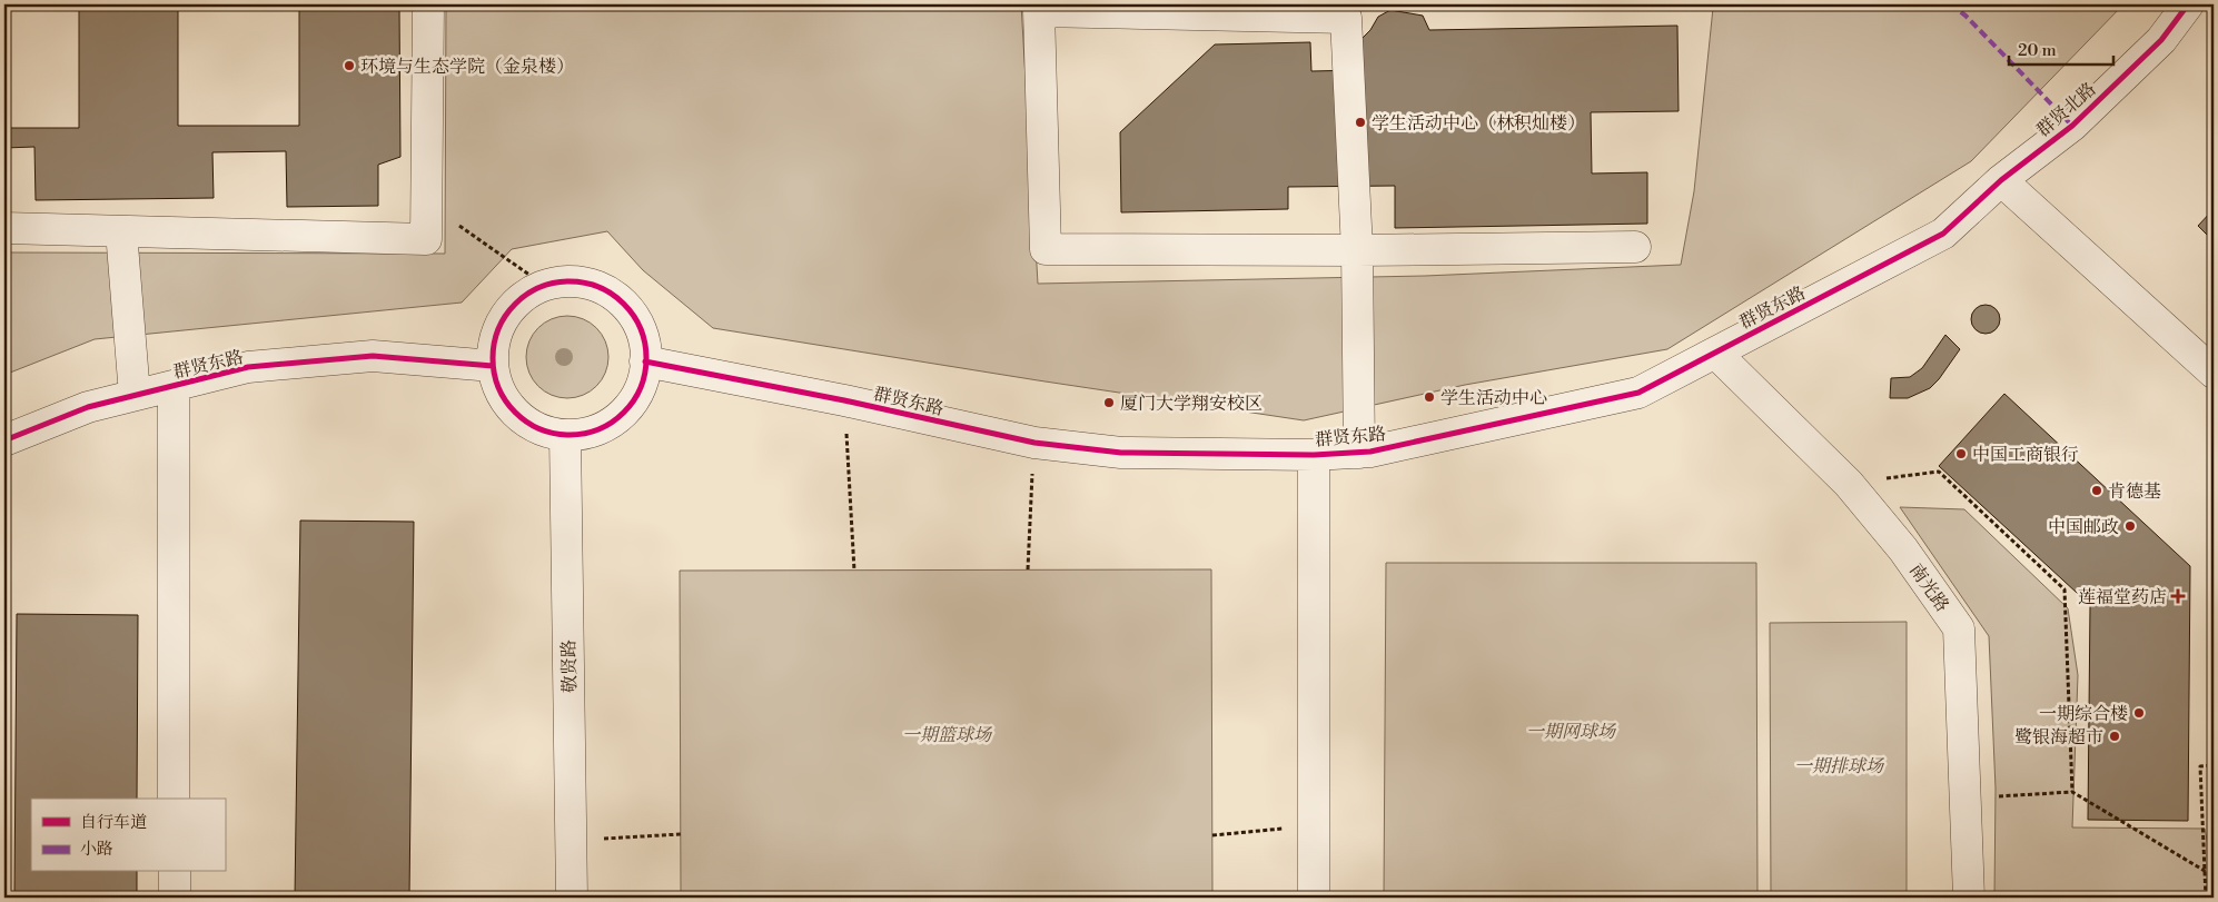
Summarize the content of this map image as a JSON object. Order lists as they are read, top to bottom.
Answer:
{
  "streets": {
    "street": [
      "群贤北路",
      "群贤东路",
      "南光路",
      "敬贤路"
    ]
  },
  "crossings": [
    ["群贤北路", "群贤东路"],
    ["群贤东路", "南光路"],
    ["群贤东路", "敬贤路"]
  ],
  "parks": ["一期网球场", "一期篮球场", "一期排球场"],
  "places": {
    "other": [
      "环境与生态学院（金泉楼）",
      "学生活动中心（林积灿楼）",
      "学生活动中心",
      "厦门大学翔安校区",
      "中国工商银行",
      "肯德基",
      "中国邮政",
      "一期综合楼",
      "鹭银海超市"
    ],
    "health": ["莲福堂药店"]
  },
  "legend": ["自行车道", "小路"],
  "scale_bar": "20 m"
}
